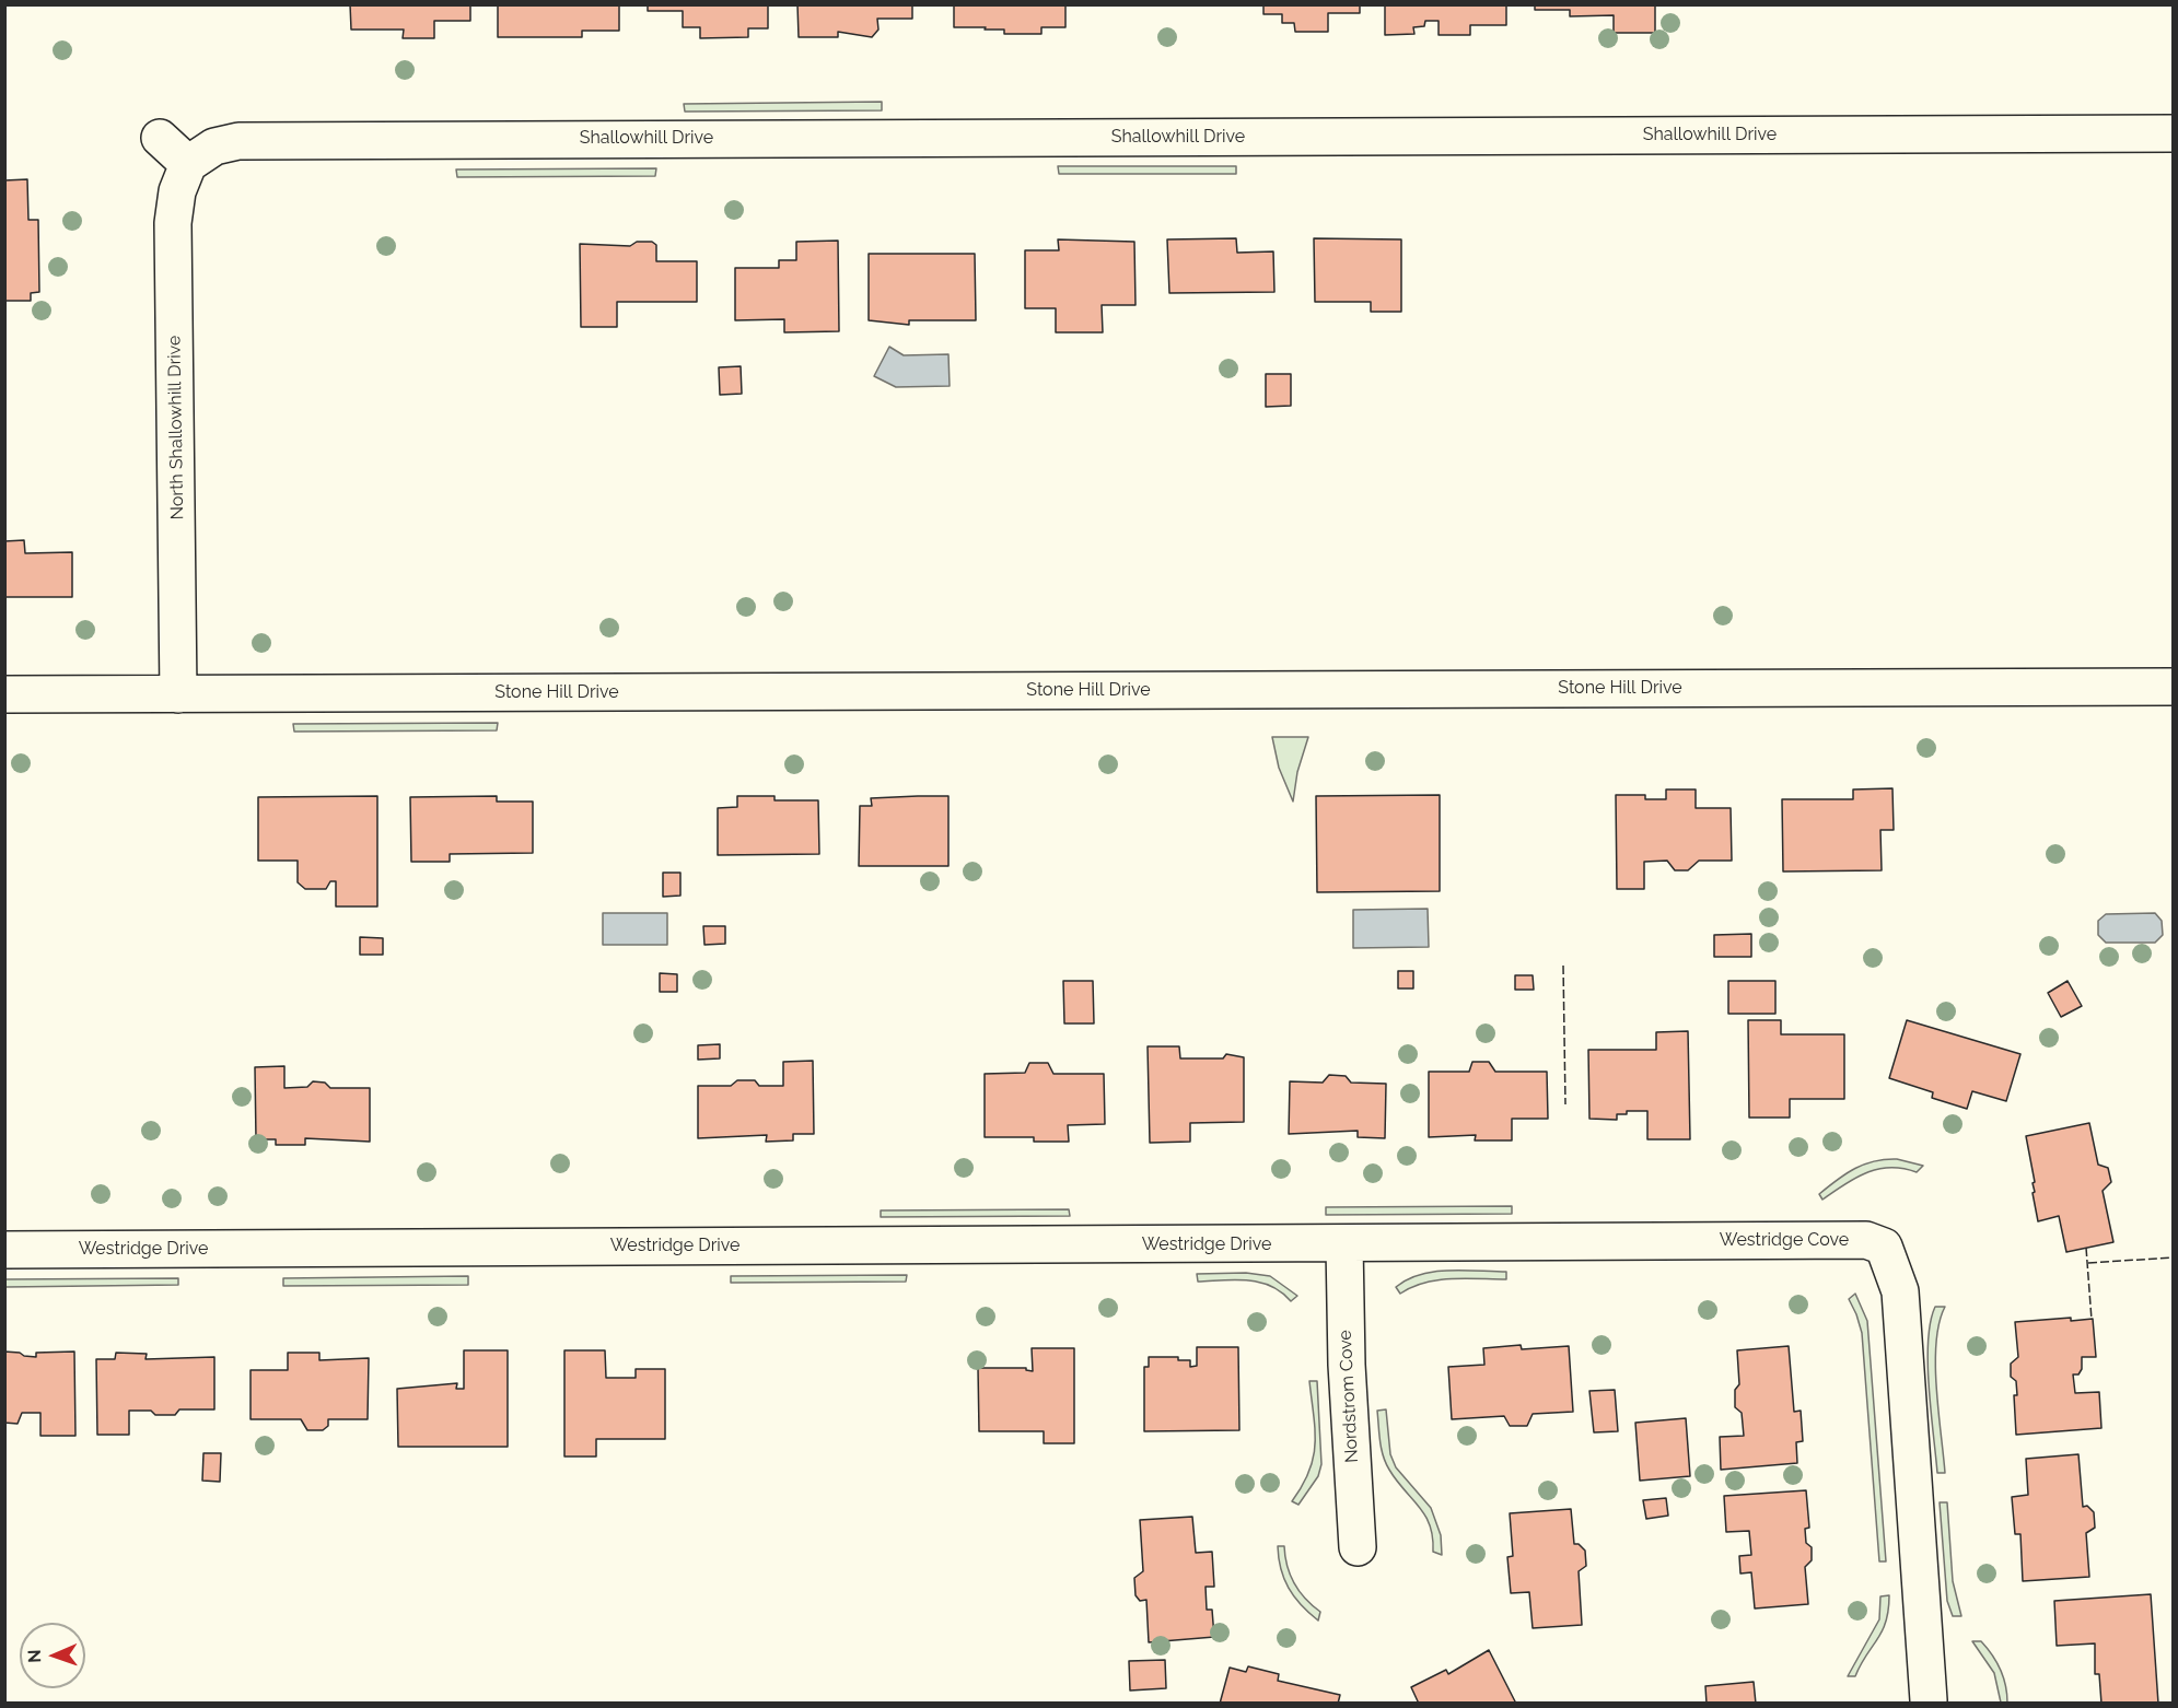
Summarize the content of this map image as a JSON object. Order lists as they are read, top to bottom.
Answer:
{
  "streets": {
    "street": [
      "Shallowhill Drive",
      "North Shallowhill Drive",
      "Stone Hill Drive",
      "Westridge Cove",
      "Westridge Drive",
      "Nordstrom Cove"
    ]
  },
  "crossings": [
    ["Shallowhill Drive", "North Shallowhill Drive"],
    ["North Shallowhill Drive", "Stone Hill Drive"],
    ["Westridge Cove", "Westridge Drive"],
    ["Westridge Cove", "Nordstrom Cove"],
    ["Westridge Drive", "Nordstrom Cove"]
  ],
  "north": "left"
}
